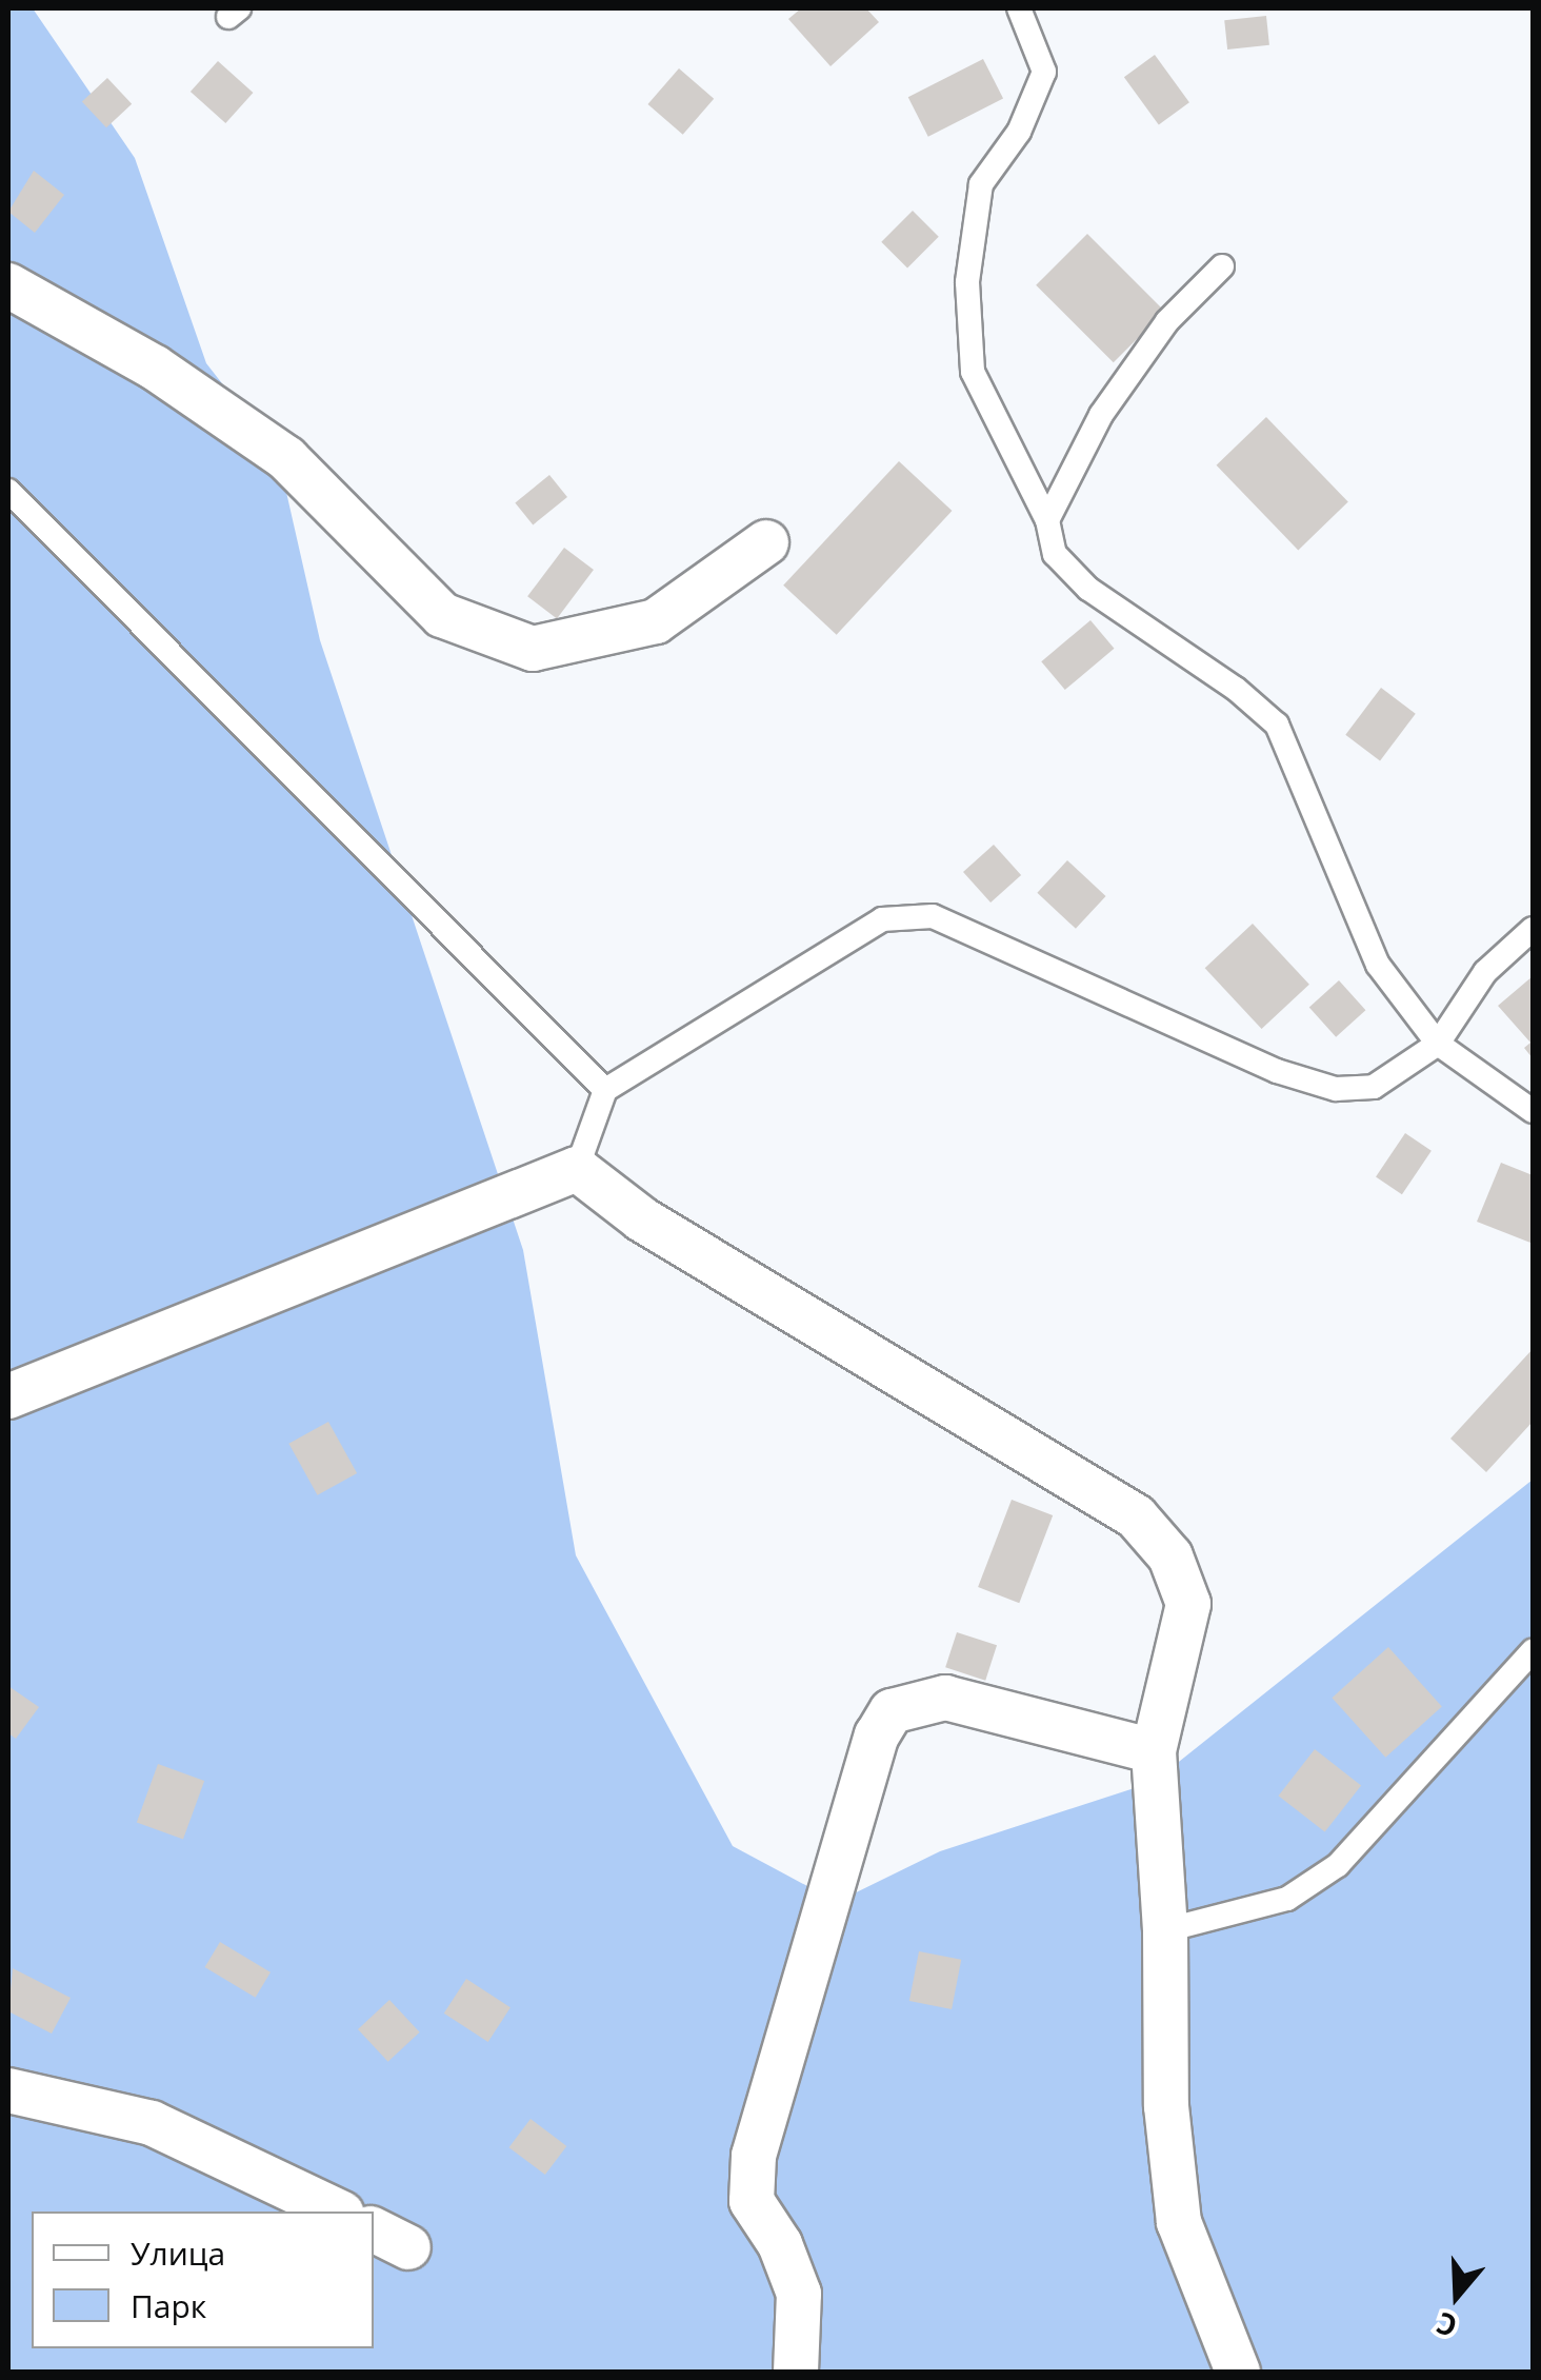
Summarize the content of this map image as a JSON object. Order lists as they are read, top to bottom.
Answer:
{
  "legend": ["Улица", "Парк"],
  "north": "bottom"
}
